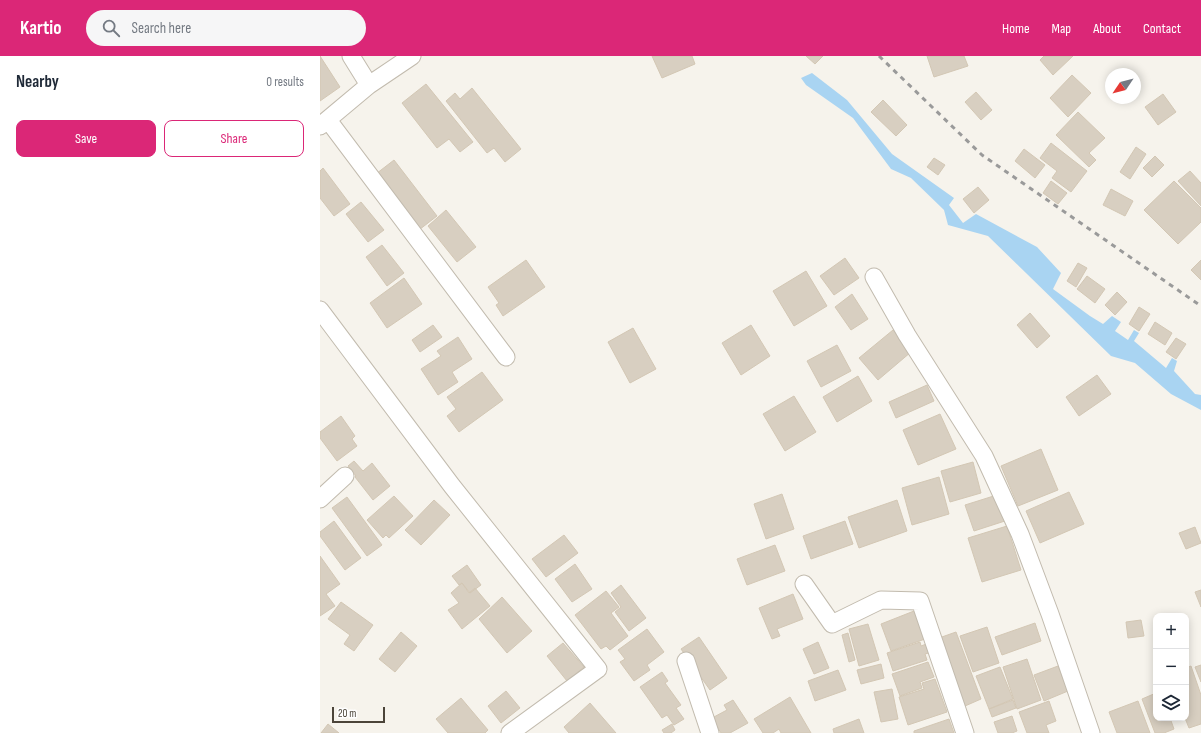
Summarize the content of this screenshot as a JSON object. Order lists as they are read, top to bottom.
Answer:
{
  "scale_bar": "20 m",
  "north": "bottom left",
  "page": {
    "header": "Kartio",
    "search": "Search here",
    "nav": [
      "Home",
      "Map",
      "About",
      "Contact"
    ],
    "heading": ["Nearby", "0 results"],
    "buttons": ["Save", "Share"],
    "map_buttons": ["+", "−"],
    "scale": "20 m"
  }
}
